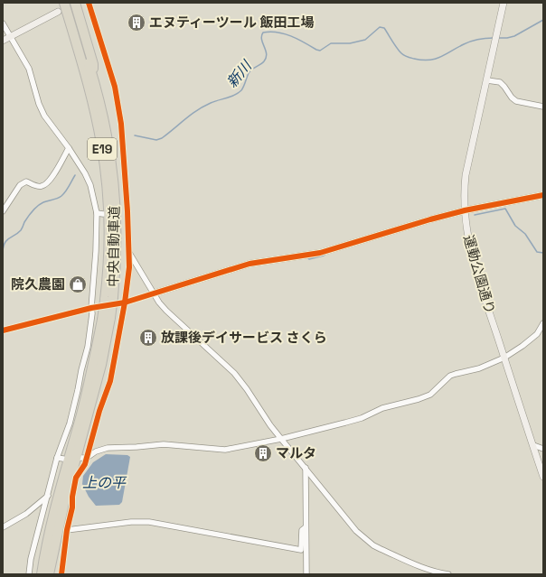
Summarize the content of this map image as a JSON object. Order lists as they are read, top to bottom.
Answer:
{
  "streets": {
    "highway": ["E19", "中央自動車道"],
    "street": ["運動公園通り"]
  },
  "water": ["新川", "上の平"],
  "places": {
    "building": ["エヌティーツール 飯田工場", "放課後デイサービス さくら", "マルタ"],
    "shop": ["院久農園"]
  }
}
